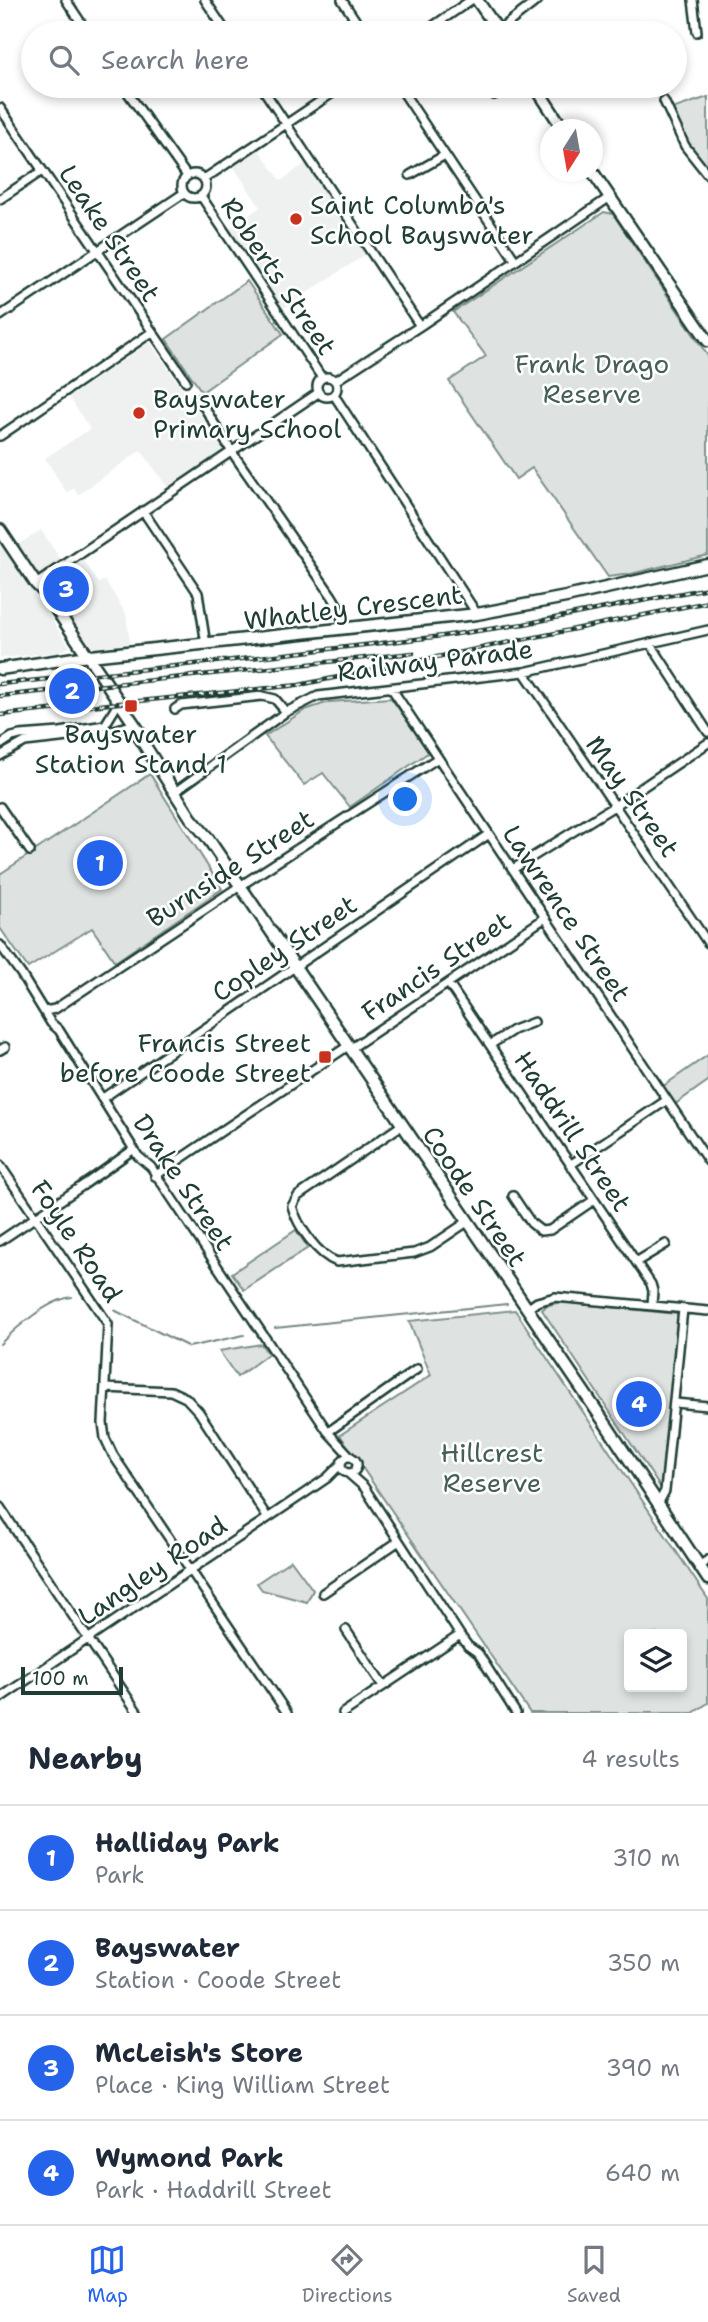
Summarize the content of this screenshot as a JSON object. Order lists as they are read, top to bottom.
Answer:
{
  "streets": {
    "main road": ["Whatley Crescent", "Coode Street"],
    "street": [
      "Leake Street",
      "Roberts Street",
      "Railway Parade",
      "May Street",
      "Burnside Street",
      "Lawrence Street",
      "Copley Street",
      "Francis Street",
      "Haddrill Street",
      "Drake Street",
      "Foyle Road",
      "Langley Road"
    ]
  },
  "crossings": [
    ["Roberts Street", "Whatley Crescent"],
    ["Whatley Crescent", "Coode Street"],
    ["Railway Parade", "May Street"],
    ["Railway Parade", "Lawrence Street"],
    ["Railway Parade", "Coode Street"],
    ["Burnside Street", "Lawrence Street"],
    ["Burnside Street", "Drake Street"],
    ["Burnside Street", "Coode Street"],
    ["Lawrence Street", "Copley Street"],
    ["Lawrence Street", "Francis Street"],
    ["Copley Street", "Drake Street"],
    ["Copley Street", "Coode Street"],
    ["Francis Street", "Haddrill Street"],
    ["Francis Street", "Drake Street"],
    ["Francis Street", "Coode Street"],
    ["Drake Street", "Langley Road"],
    ["Foyle Road", "Langley Road"]
  ],
  "parks": ["Frank Drago Reserve", "Hillcrest Reserve"],
  "places": {
    "other": ["Saint Columba's School Bayswater", "Bayswater Primary School"],
    "transit": ["Bayswater Station Stand 1", "Francis Street before Coode Street"]
  },
  "scale_bar": "100 m",
  "north": "bottom",
  "page": {
    "search": "Search here",
    "pins": [
      "3",
      "2",
      "1",
      "4"
    ],
    "scale": "100 m",
    "heading": ["Nearby", "4 results"],
    "list": [
      {
        "mark": "1",
        "name": "Halliday Park",
        "note": "Park",
        "value": "310 m"
      },
      {
        "mark": "2",
        "name": "Bayswater",
        "note": "Station · Coode Street",
        "value": "350 m"
      },
      {
        "mark": "3",
        "name": "McLeish's Store",
        "note": "Place · King William Street",
        "value": "390 m"
      },
      {
        "mark": "4",
        "name": "Wymond Park",
        "note": "Park · Haddrill Street",
        "value": "640 m"
      }
    ],
    "nav": ["Map", "Directions", "Saved"]
  }
}
